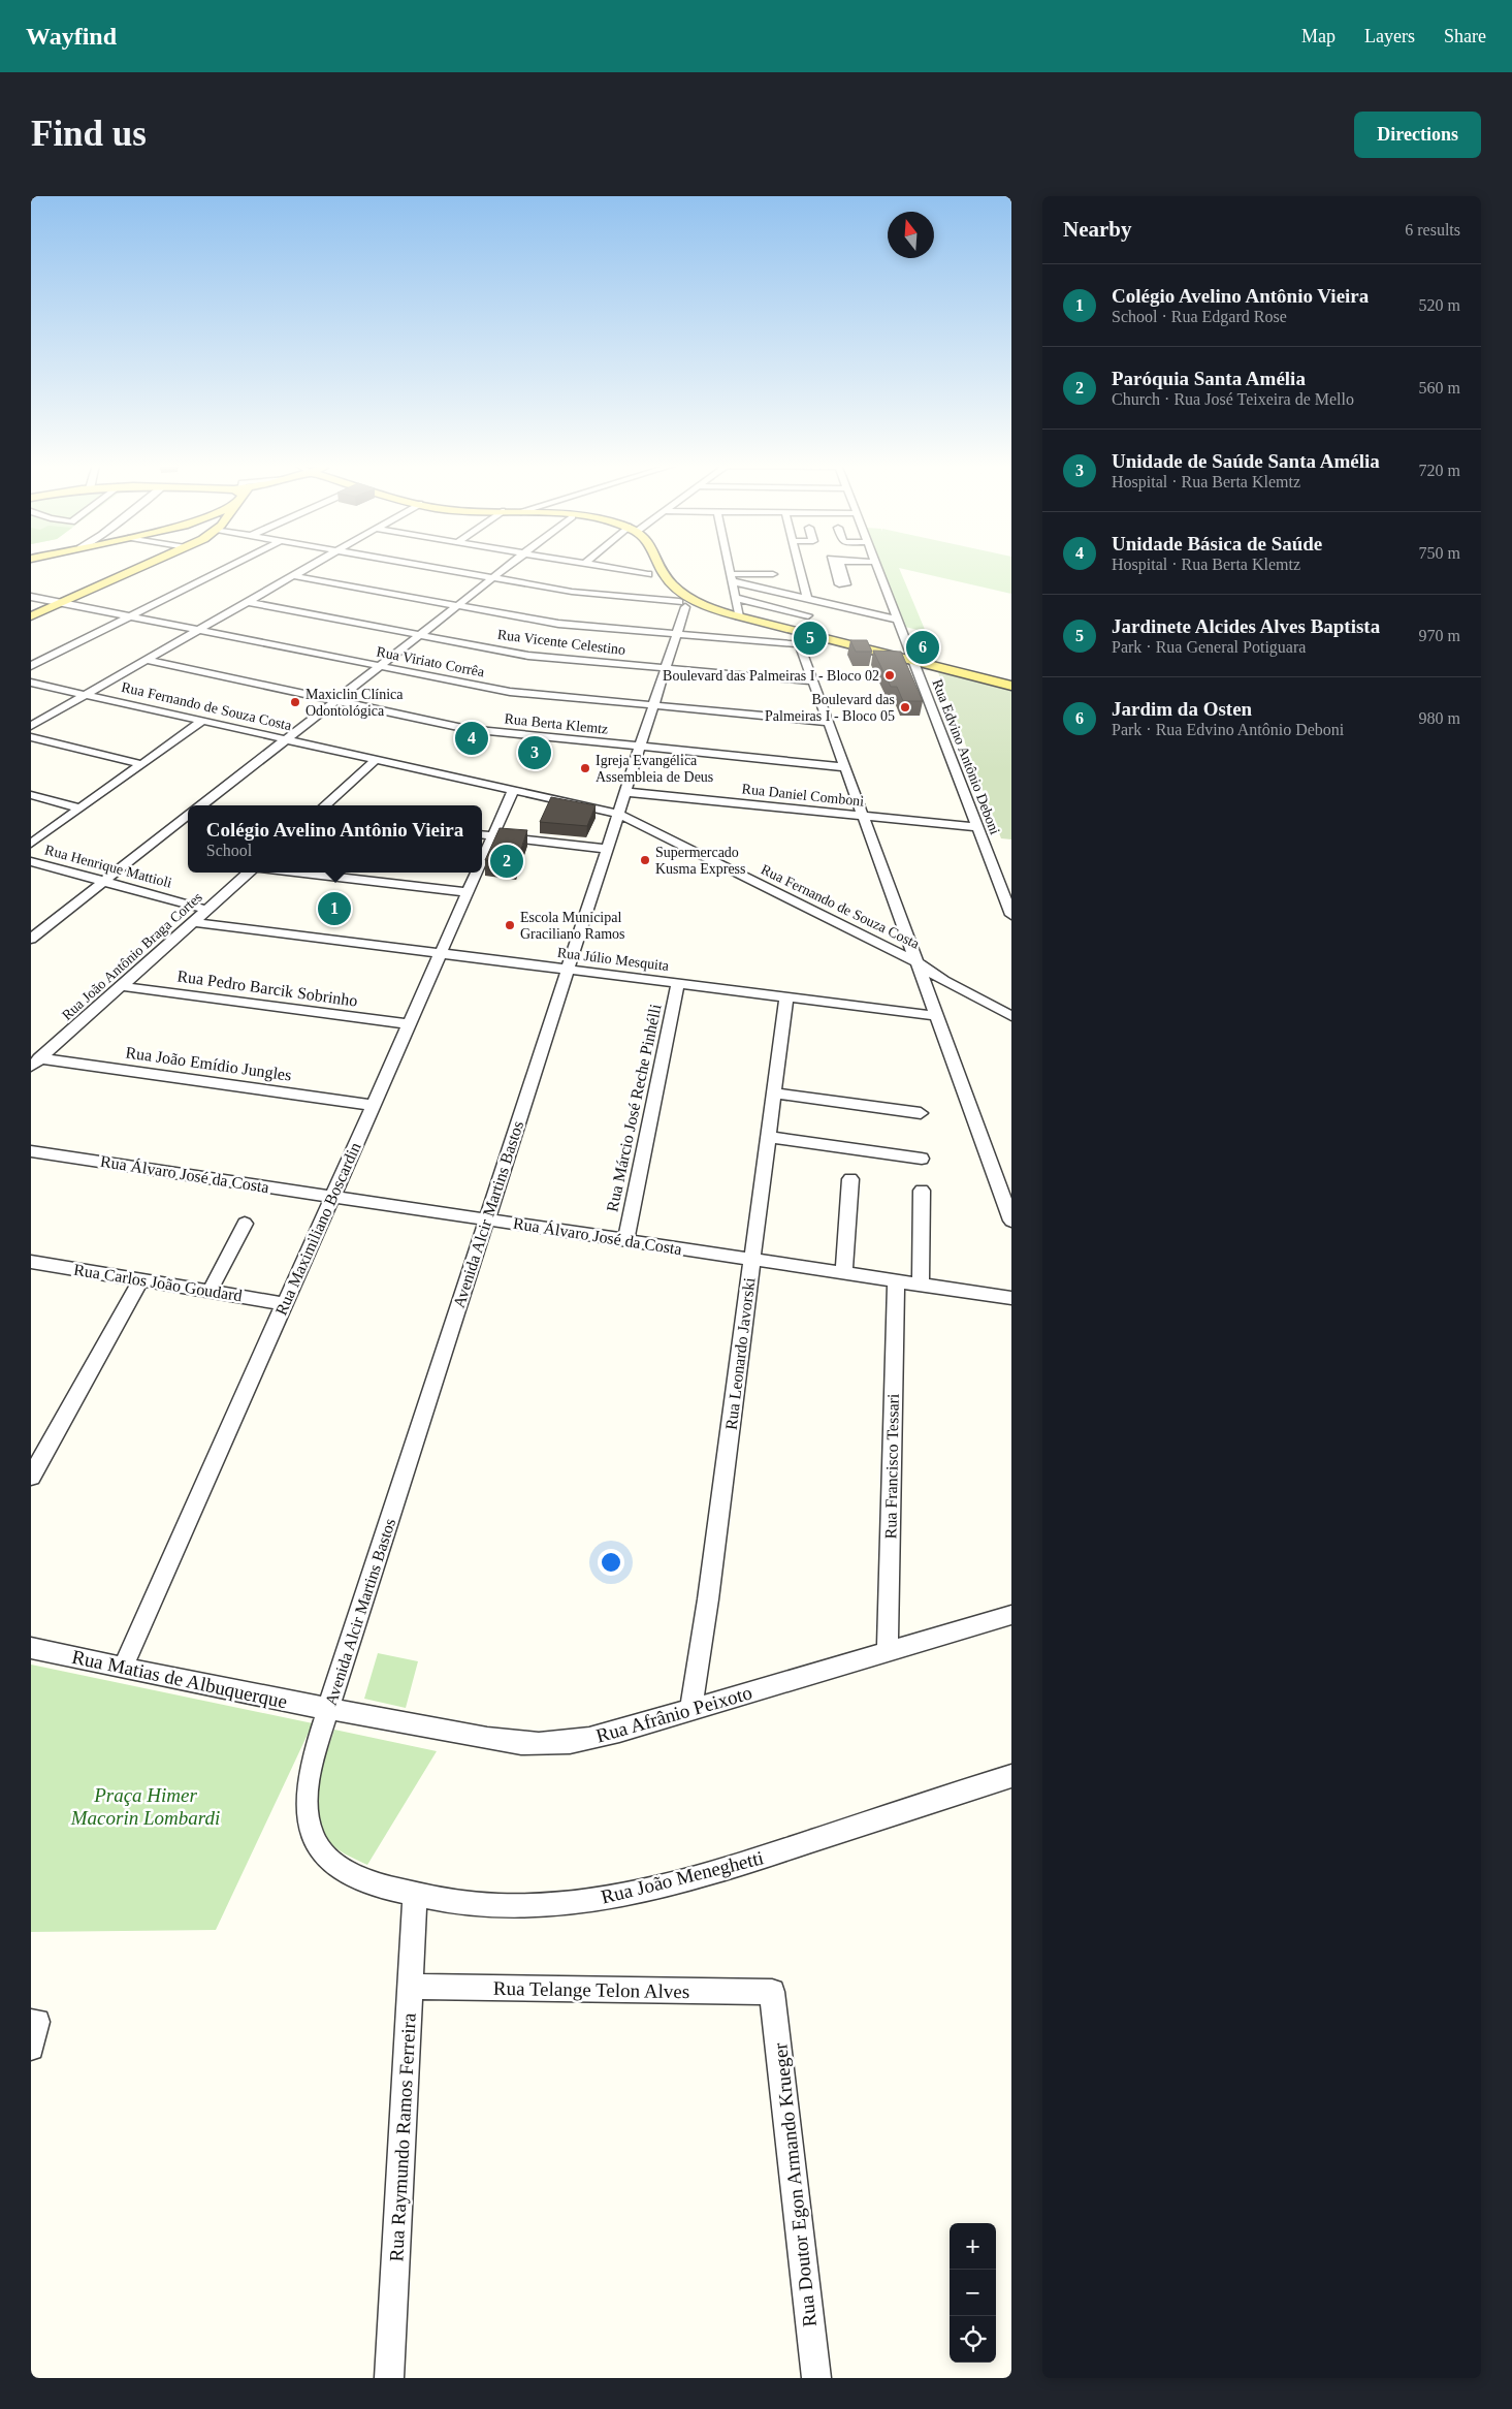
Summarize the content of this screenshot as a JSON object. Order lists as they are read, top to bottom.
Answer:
{
  "streets": {
    "street": [
      "Rua Vicente Celestino",
      "Rua Viriato Corrêa",
      "Rua Fernando de Souza Costa",
      "Rua Berta Klemtz",
      "Rua Edvino Antônio Deboni",
      "Rua Daniel Comboni",
      "Rua Henrique Mattioli",
      "Rua João Antônio Braga Cortes",
      "Rua Júlio Mesquita",
      "Rua Pedro Barcik Sobrinho",
      "Rua João Emídio Jungles",
      "Rua Márcio José Reche Pinhélli",
      "Rua Álvaro José da Costa",
      "Avenida Alcir Martins Bastos",
      "Rua Maximiliano Boscardin",
      "Rua Carlos João Goudard",
      "Rua Leonardo Javorski",
      "Rua Francisco Tessari",
      "Rua Matias de Albuquerque",
      "Rua Afrânio Peixoto",
      "Rua João Meneghetti",
      "Rua Telange Telon Alves",
      "Rua Raymundo Ramos Ferreira",
      "Rua Doutor Egon Armando Krueger"
    ]
  },
  "crossings": [
    ["Rua Vicente Celestino", "Avenida Alcir Martins Bastos"],
    ["Rua Viriato Corrêa", "Avenida Alcir Martins Bastos"],
    ["Rua Fernando de Souza Costa", "Avenida Alcir Martins Bastos"],
    ["Rua Fernando de Souza Costa", "Rua Maximiliano Boscardin"],
    ["Rua Berta Klemtz", "Avenida Alcir Martins Bastos"],
    ["Rua Edvino Antônio Deboni", "Rua Daniel Comboni"],
    ["Rua Daniel Comboni", "Avenida Alcir Martins Bastos"],
    ["Rua Henrique Mattioli", "Rua João Antônio Braga Cortes"],
    ["Rua João Antônio Braga Cortes", "Rua Júlio Mesquita"],
    ["Rua João Antônio Braga Cortes", "Rua Pedro Barcik Sobrinho"],
    ["Rua João Antônio Braga Cortes", "Rua João Emídio Jungles"],
    ["Rua Júlio Mesquita", "Rua Márcio José Reche Pinhélli"],
    ["Rua Júlio Mesquita", "Avenida Alcir Martins Bastos"],
    ["Rua Júlio Mesquita", "Rua Maximiliano Boscardin"],
    ["Rua Júlio Mesquita", "Rua Leonardo Javorski"],
    ["Rua Pedro Barcik Sobrinho", "Rua Maximiliano Boscardin"],
    ["Rua João Emídio Jungles", "Rua Maximiliano Boscardin"],
    ["Rua Márcio José Reche Pinhélli", "Rua Álvaro José da Costa"],
    ["Rua Álvaro José da Costa", "Avenida Alcir Martins Bastos"],
    ["Rua Álvaro José da Costa", "Rua Maximiliano Boscardin"],
    ["Rua Álvaro José da Costa", "Rua Leonardo Javorski"],
    ["Rua Álvaro José da Costa", "Rua Francisco Tessari"],
    ["Avenida Alcir Martins Bastos", "Rua Matias de Albuquerque"],
    ["Avenida Alcir Martins Bastos", "Rua Afrânio Peixoto"],
    ["Avenida Alcir Martins Bastos", "Rua João Meneghetti"],
    ["Rua Maximiliano Boscardin", "Rua Carlos João Goudard"],
    ["Rua Maximiliano Boscardin", "Rua Matias de Albuquerque"],
    ["Rua Leonardo Javorski", "Rua Afrânio Peixoto"],
    ["Rua Francisco Tessari", "Rua Afrânio Peixoto"],
    ["Rua Matias de Albuquerque", "Rua Afrânio Peixoto"],
    ["Rua João Meneghetti", "Rua Raymundo Ramos Ferreira"],
    ["Rua Telange Telon Alves", "Rua Raymundo Ramos Ferreira"],
    ["Rua Telange Telon Alves", "Rua Doutor Egon Armando Krueger"]
  ],
  "parks": ["Praça Himer Macorin Lombardi"],
  "places": [
    "Boulevard das Palmeiras I - Bloco 02",
    "Maxiclin Clínica Odontológica",
    "Boulevard das Palmeiras I - Bloco 05",
    "Igreja Evangélica Assembleia de Deus",
    "Supermercado Kusma Express",
    "Escola Municipal Graciliano Ramos"
  ],
  "north": "top",
  "page": {
    "header": "Wayfind",
    "nav": ["Map", "Layers", "Share"],
    "buttons": "Directions",
    "title": "Find us",
    "heading": ["Nearby", "6 results"],
    "list": [
      {
        "mark": "1",
        "name": "Colégio Avelino Antônio Vieira",
        "note": "School · Rua Edgard Rose",
        "value": "520 m"
      },
      {
        "mark": "2",
        "name": "Paróquia Santa Amélia",
        "note": "Church · Rua José Teixeira de Mello",
        "value": "560 m"
      },
      {
        "mark": "3",
        "name": "Unidade de Saúde Santa Amélia",
        "note": "Hospital · Rua Berta Klemtz",
        "value": "720 m"
      },
      {
        "mark": "4",
        "name": "Unidade Básica de Saúde",
        "note": "Hospital · Rua Berta Klemtz",
        "value": "750 m"
      },
      {
        "mark": "5",
        "name": "Jardinete Alcides Alves Baptista",
        "note": "Park · Rua General Potiguara",
        "value": "970 m"
      },
      {
        "mark": "6",
        "name": "Jardim da Osten",
        "note": "Park · Rua Edvino Antônio Deboni",
        "value": "980 m"
      }
    ],
    "pins": [
      "5",
      "6",
      "4",
      "3",
      "2",
      "1"
    ],
    "popup": ["Colégio Avelino Antônio Vieira", "School"],
    "map_buttons": ["+", "−"]
  }
}
